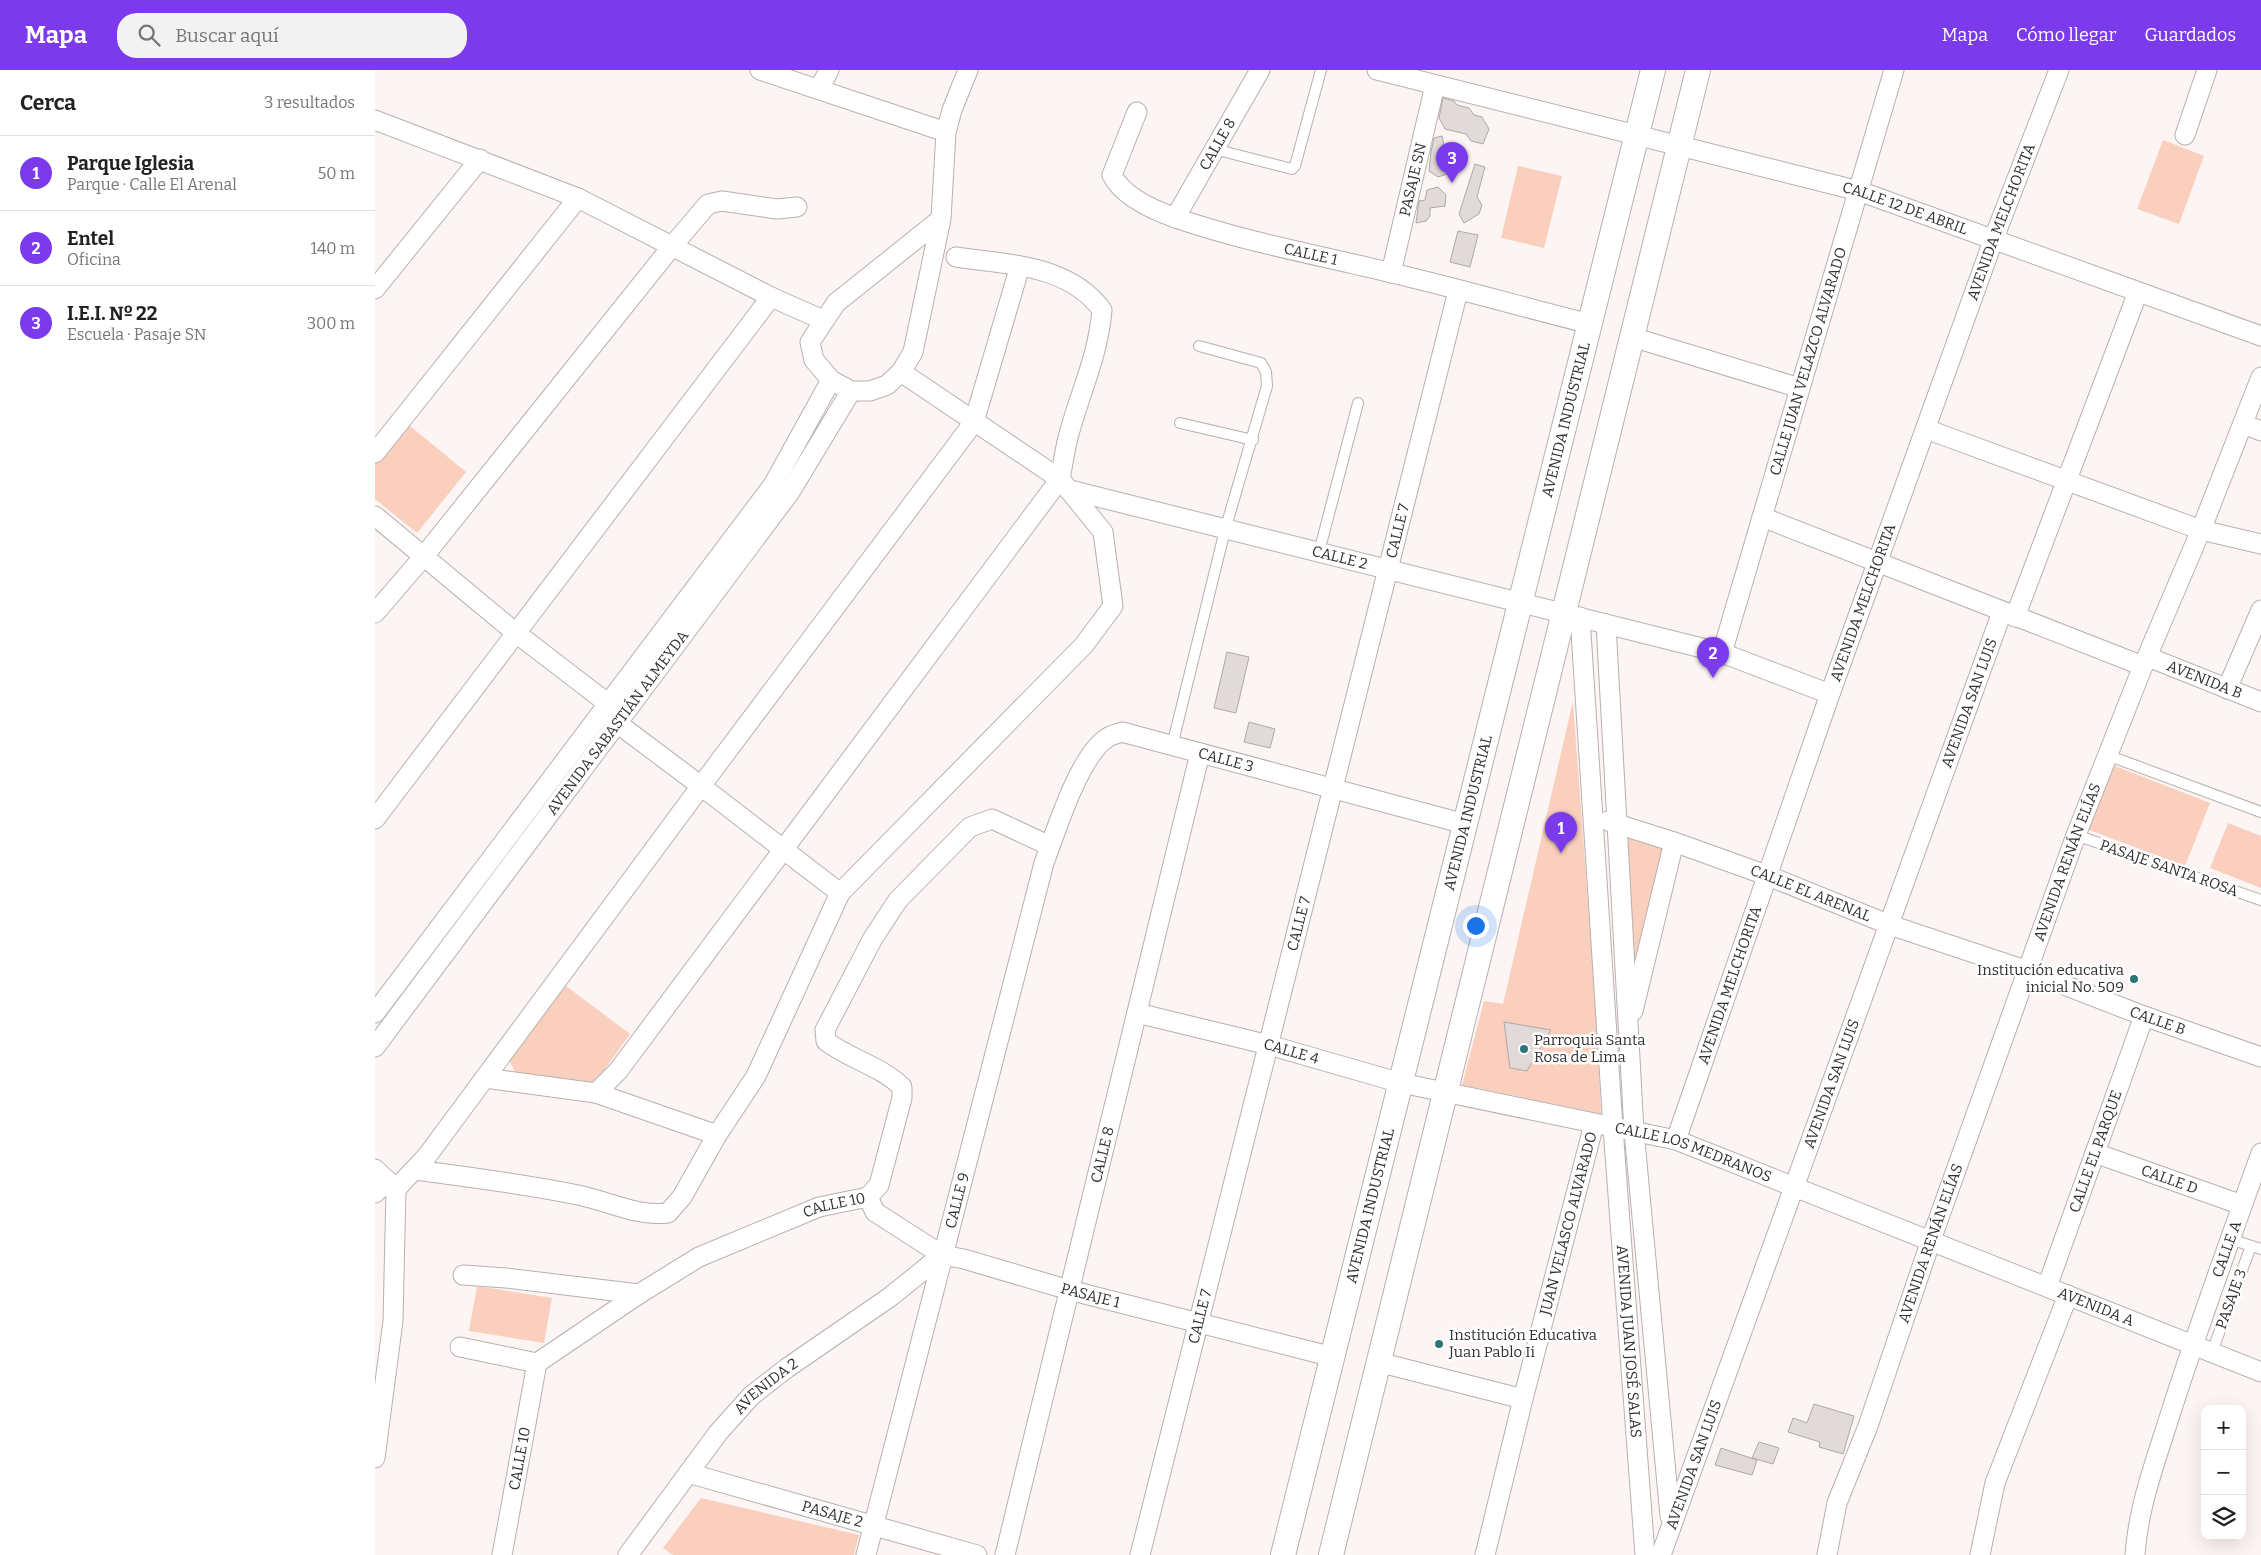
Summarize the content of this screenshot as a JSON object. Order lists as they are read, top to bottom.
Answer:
{
  "streets": {
    "street": [
      "CALLE 8",
      "PASAJE SN",
      "CALLE 12 DE ABRIL",
      "AVENIDA MELCHORITA",
      "CALLE 1",
      "CALLE JUAN VELAZCO ALVARADO",
      "AVENIDA INDUSTRIAL",
      "CALLE 7",
      "CALLE 2",
      "AVENIDA B",
      "AVENIDA SAN LUIS",
      "AVENIDA SABASTIÁN ALMEYDA",
      "CALLE 3",
      "AVENIDA RENÁN ELÍAS",
      "CALLE EL ARENAL",
      "CALLE B",
      "CALLE 4",
      "CALLE EL PARQUE",
      "CALLE LOS MEDRANOS",
      "CALLE D",
      "CALLE 9",
      "CALLE 10",
      "JUAN VELASCO ALVARADO",
      "CALLE A",
      "PASAJE 1",
      "AVENIDA A",
      "AVENIDA JUAN JOSÉ SALAS",
      "AVENIDA 2",
      "PASAJE 2"
    ],
    "lane": ["PASAJE SANTA ROSA", "PASAJE 3"]
  },
  "crossings": [
    ["CALLE 8", "CALLE 1"],
    ["CALLE 8", "CALLE 3"],
    ["CALLE 8", "CALLE 4"],
    ["CALLE 8", "PASAJE 1"],
    ["PASAJE SN", "CALLE 12 DE ABRIL"],
    ["PASAJE SN", "CALLE 1"],
    ["CALLE 12 DE ABRIL", "AVENIDA MELCHORITA"],
    ["CALLE 12 DE ABRIL", "CALLE JUAN VELAZCO ALVARADO"],
    ["CALLE 12 DE ABRIL", "AVENIDA INDUSTRIAL"],
    ["CALLE 12 DE ABRIL", "AVENIDA SAN LUIS"],
    ["AVENIDA MELCHORITA", "CALLE 2"],
    ["AVENIDA MELCHORITA", "AVENIDA B"],
    ["AVENIDA MELCHORITA", "CALLE EL ARENAL"],
    ["AVENIDA MELCHORITA", "CALLE LOS MEDRANOS"],
    ["CALLE 1", "AVENIDA INDUSTRIAL"],
    ["CALLE 1", "CALLE 7"],
    ["CALLE JUAN VELAZCO ALVARADO", "CALLE 2"],
    ["CALLE JUAN VELAZCO ALVARADO", "AVENIDA B"],
    ["AVENIDA INDUSTRIAL", "CALLE 2"],
    ["AVENIDA INDUSTRIAL", "CALLE 3"],
    ["AVENIDA INDUSTRIAL", "CALLE 4"],
    ["AVENIDA INDUSTRIAL", "CALLE LOS MEDRANOS"],
    ["AVENIDA INDUSTRIAL", "PASAJE 1"],
    ["AVENIDA INDUSTRIAL", "AVENIDA JUAN JOSÉ SALAS"],
    ["CALLE 7", "CALLE 2"],
    ["CALLE 7", "CALLE 3"],
    ["CALLE 7", "CALLE 4"],
    ["CALLE 7", "PASAJE 1"],
    ["CALLE 2", "AVENIDA JUAN JOSÉ SALAS"],
    ["AVENIDA B", "AVENIDA SAN LUIS"],
    ["AVENIDA B", "AVENIDA RENÁN ELÍAS"],
    ["AVENIDA SAN LUIS", "CALLE EL ARENAL"],
    ["AVENIDA SAN LUIS", "CALLE LOS MEDRANOS"],
    ["AVENIDA SAN LUIS", "AVENIDA JUAN JOSÉ SALAS"],
    ["CALLE 3", "CALLE 9"],
    ["CALLE 3", "CALLE 10"],
    ["AVENIDA RENÁN ELÍAS", "PASAJE SANTA ROSA"],
    ["AVENIDA RENÁN ELÍAS", "CALLE EL ARENAL"],
    ["AVENIDA RENÁN ELÍAS", "CALLE B"],
    ["AVENIDA RENÁN ELÍAS", "CALLE LOS MEDRANOS"],
    ["AVENIDA RENÁN ELÍAS", "AVENIDA A"],
    ["CALLE EL ARENAL", "CALLE B"],
    ["CALLE EL ARENAL", "AVENIDA JUAN JOSÉ SALAS"],
    ["CALLE B", "CALLE EL PARQUE"],
    ["CALLE 4", "CALLE LOS MEDRANOS"],
    ["CALLE EL PARQUE", "CALLE D"],
    ["CALLE EL PARQUE", "AVENIDA A"],
    ["CALLE LOS MEDRANOS", "JUAN VELASCO ALVARADO"],
    ["CALLE LOS MEDRANOS", "AVENIDA A"],
    ["CALLE LOS MEDRANOS", "AVENIDA JUAN JOSÉ SALAS"],
    ["CALLE D", "CALLE A"],
    ["CALLE 9", "CALLE 10"],
    ["CALLE 9", "PASAJE 1"],
    ["CALLE 9", "AVENIDA 2"],
    ["CALLE 9", "PASAJE 2"],
    ["CALLE 10", "PASAJE 1"],
    ["JUAN VELASCO ALVARADO", "AVENIDA JUAN JOSÉ SALAS"],
    ["CALLE A", "AVENIDA A"],
    ["PASAJE 1", "AVENIDA 2"],
    ["PASAJE 3", "AVENIDA A"],
    ["AVENIDA 2", "PASAJE 2"]
  ],
  "places": ["Institución educativa inicial No. 509", "Parroquia Santa Rosa de Lima", "Institución Educativa Juan Pablo Ii"],
  "page": {
    "header": "Mapa",
    "search": "Buscar aquí",
    "nav": ["Mapa", "Cómo llegar", "Guardados"],
    "heading": ["Cerca", "3 resultados"],
    "list": [
      {
        "mark": "1",
        "name": "Parque Iglesia",
        "note": "Parque · Calle El Arenal",
        "value": "50 m"
      },
      {
        "mark": "2",
        "name": "Entel",
        "note": "Oficina",
        "value": "140 m"
      },
      {
        "mark": "3",
        "name": "I.E.I. Nº 22",
        "note": "Escuela · Pasaje SN",
        "value": "300 m"
      }
    ],
    "pins": ["3", "2", "1"],
    "map_buttons": ["+", "−"]
  }
}
